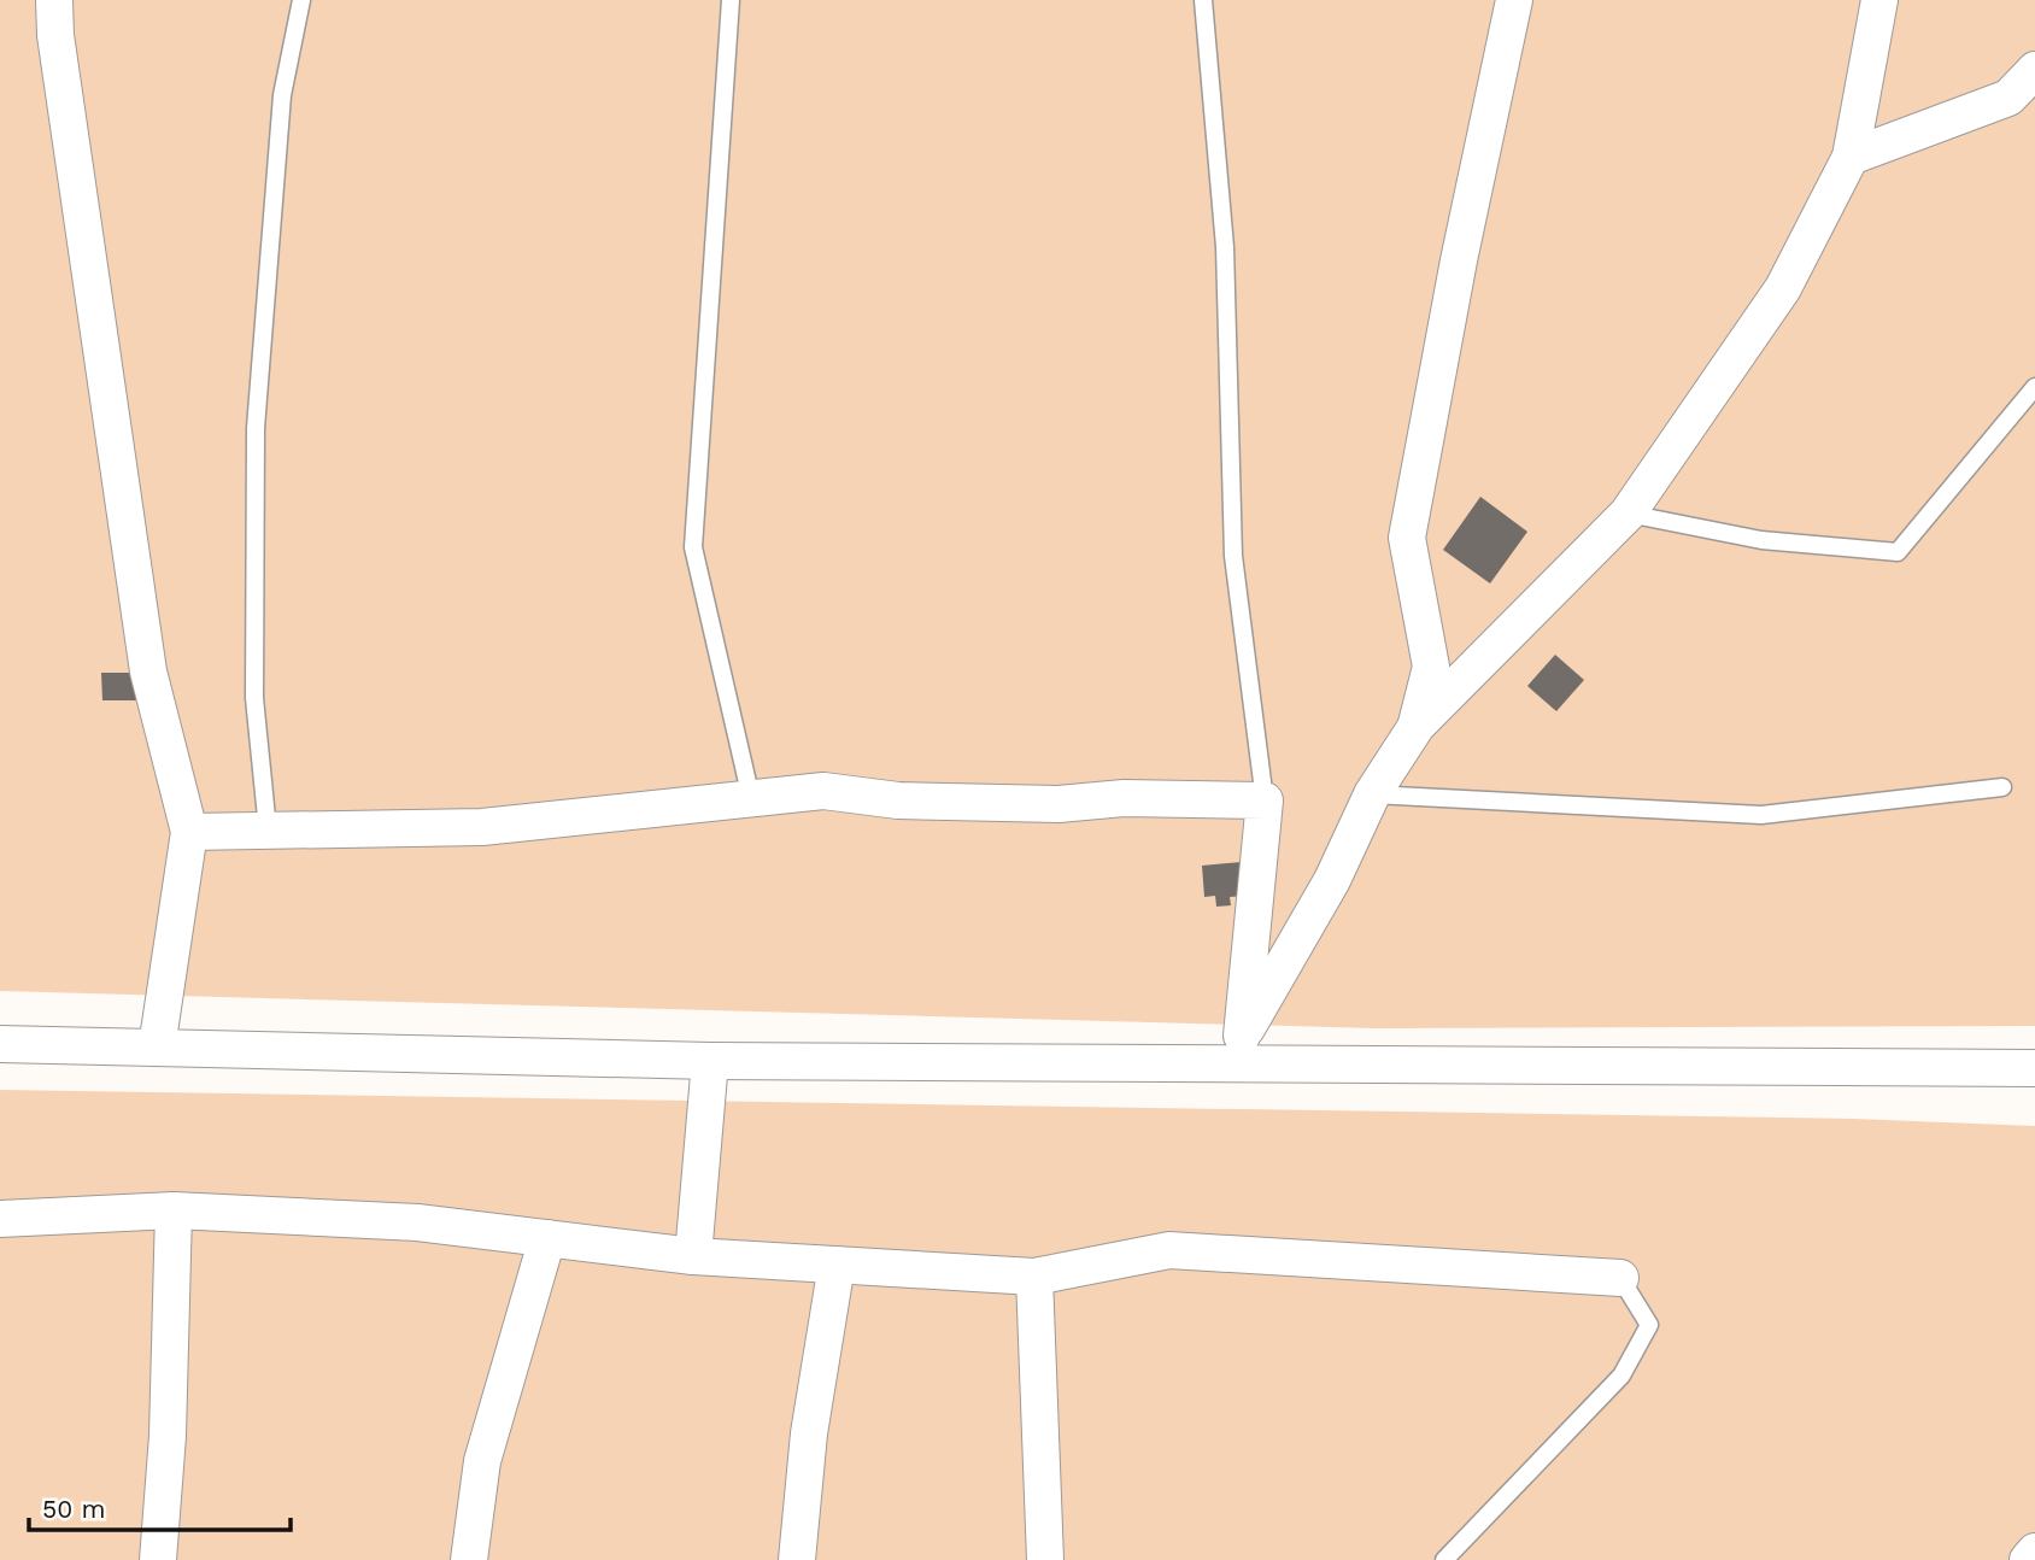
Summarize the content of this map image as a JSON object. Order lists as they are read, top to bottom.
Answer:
{
  "scale_bar": "50 m"
}
